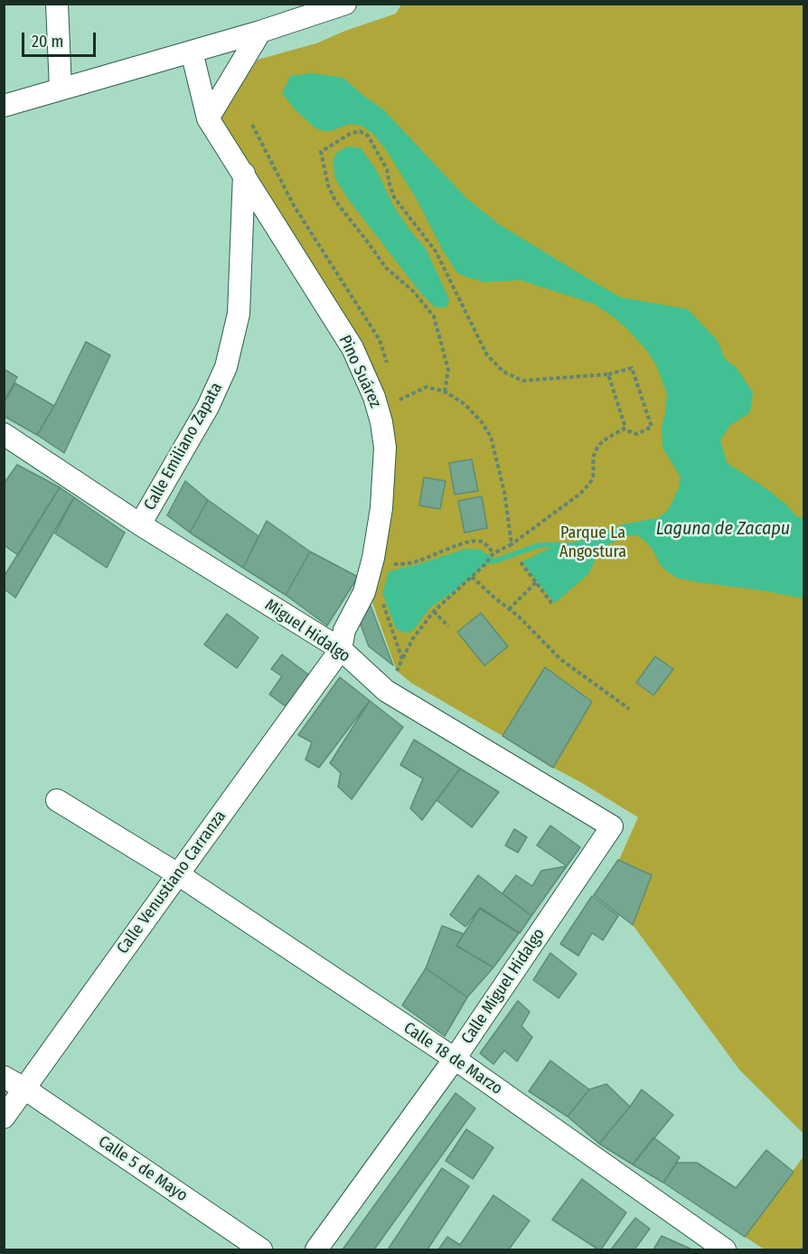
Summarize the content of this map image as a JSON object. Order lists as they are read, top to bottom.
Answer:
{
  "streets": {
    "street": [
      "Pino Suárez",
      "Calle Emiliano Zapata",
      "Miguel Hidalgo",
      "Calle Venustiano Carranza",
      "Calle Miguel Hidalgo",
      "Calle 18 de Marzo",
      "Calle 5 de Mayo"
    ]
  },
  "crossings": [
    ["Pino Suárez", "Calle Emiliano Zapata"],
    ["Pino Suárez", "Miguel Hidalgo"],
    ["Pino Suárez", "Calle Venustiano Carranza"],
    ["Calle Emiliano Zapata", "Miguel Hidalgo"],
    ["Miguel Hidalgo", "Calle Venustiano Carranza"],
    ["Miguel Hidalgo", "Calle Miguel Hidalgo"],
    ["Calle Venustiano Carranza", "Calle 18 de Marzo"],
    ["Calle Venustiano Carranza", "Calle 5 de Mayo"],
    ["Calle Miguel Hidalgo", "Calle 18 de Marzo"]
  ],
  "water": ["Laguna de Zacapu"],
  "parks": ["Parque La Angostura"],
  "scale_bar": "20 m"
}
